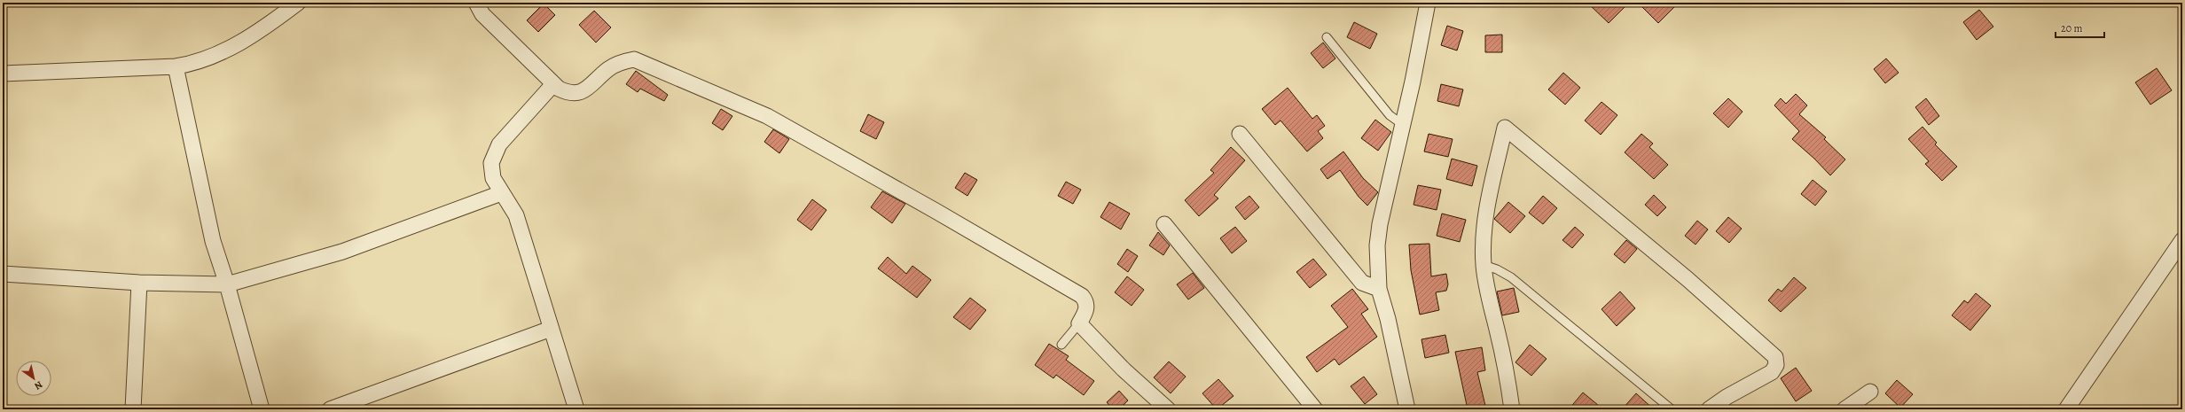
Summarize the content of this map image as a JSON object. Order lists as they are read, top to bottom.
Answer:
{
  "scale_bar": "20 m",
  "north": "bottom right"
}
